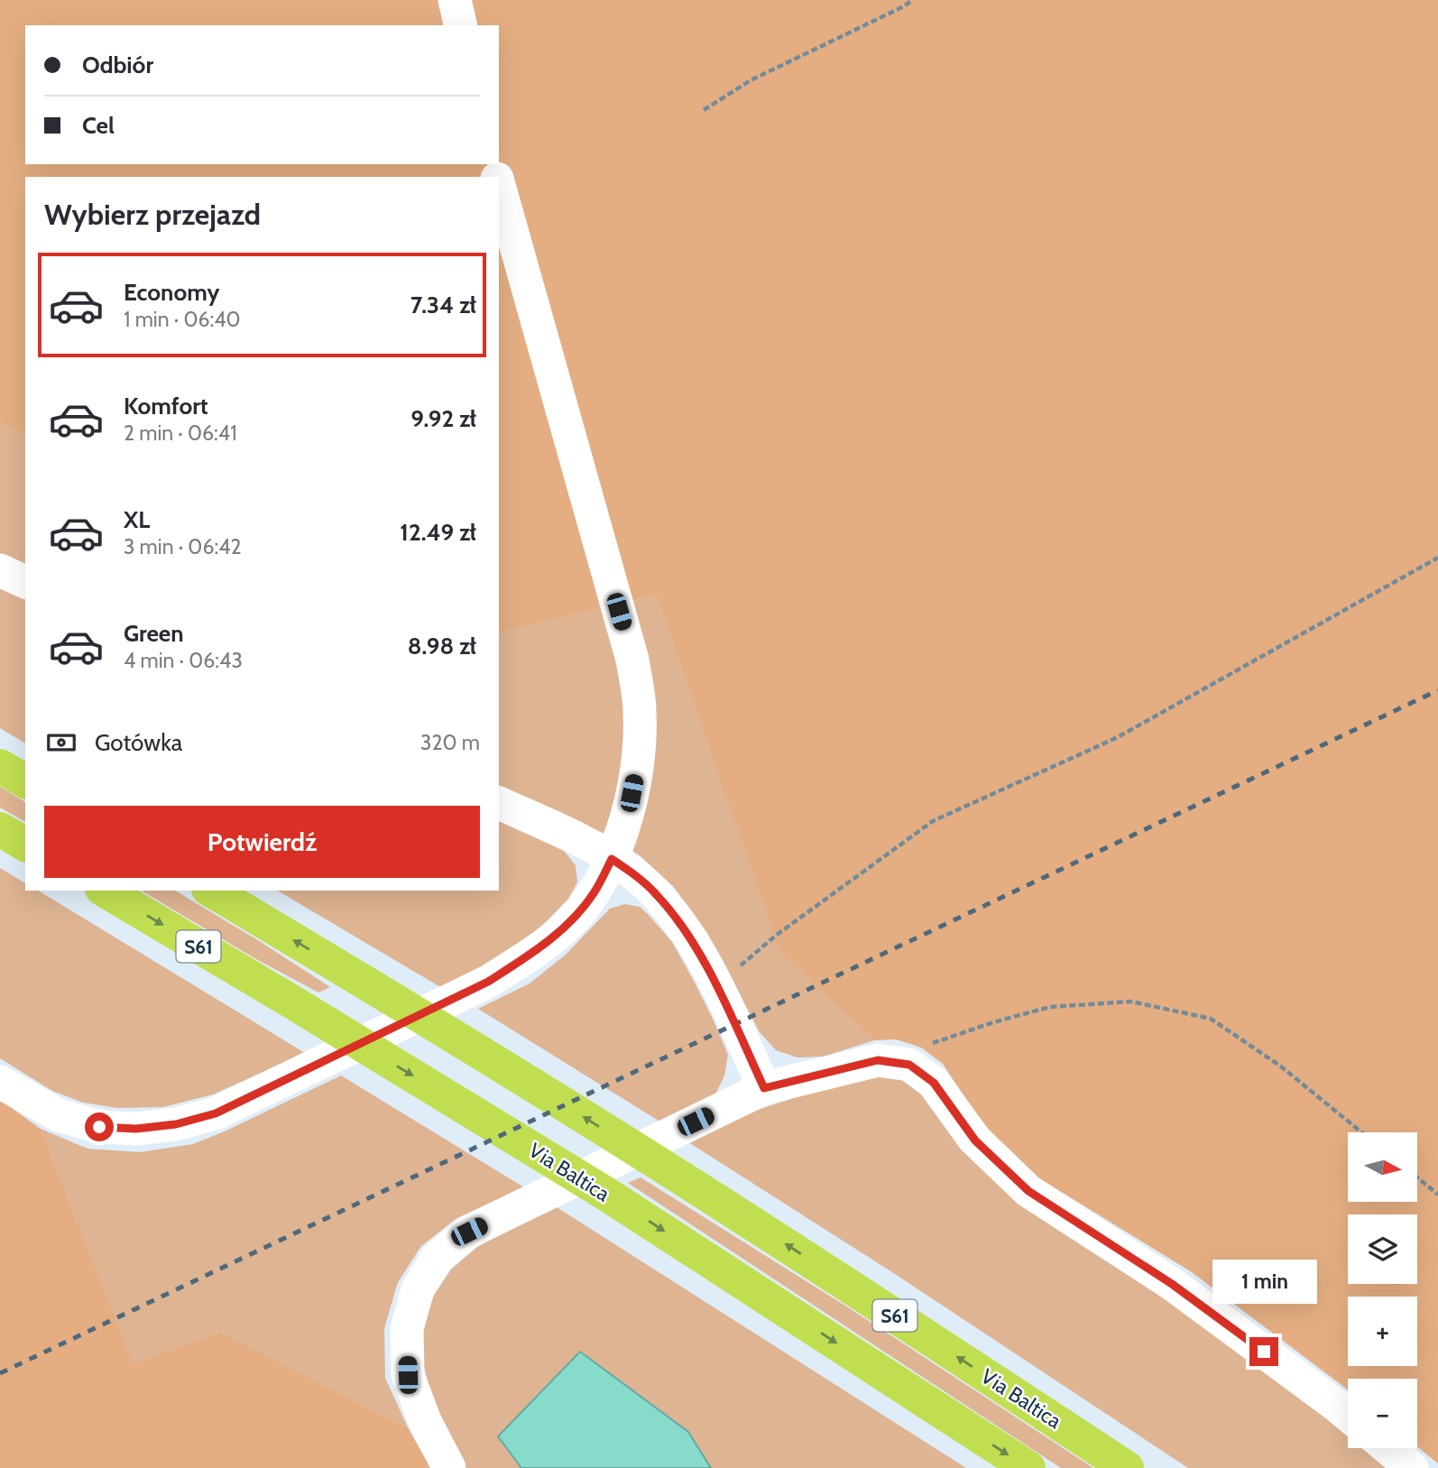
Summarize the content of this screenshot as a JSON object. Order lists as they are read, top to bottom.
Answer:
{
  "streets": {
    "highway": ["S61", "Via Baltica"]
  },
  "north": "right",
  "page": {
    "banner": ["Odbiór", "Cel"],
    "heading": "Wybierz przejazd",
    "list": [
      {
        "name": "Economy",
        "note": "1 min · 06:40",
        "value": "7.34 zł"
      },
      {
        "name": "Komfort",
        "note": "2 min · 06:41",
        "value": "9.92 zł"
      },
      {
        "name": "XL",
        "note": "3 min · 06:42",
        "value": "12.49 zł"
      },
      {
        "name": "Green",
        "note": "4 min · 06:43",
        "value": "8.98 zł"
      }
    ],
    "pay": ["Gotówka", "320 m"],
    "buttons": "Potwierdź",
    "map_buttons": ["+", "−"],
    "bubble": "1 min"
  }
}
